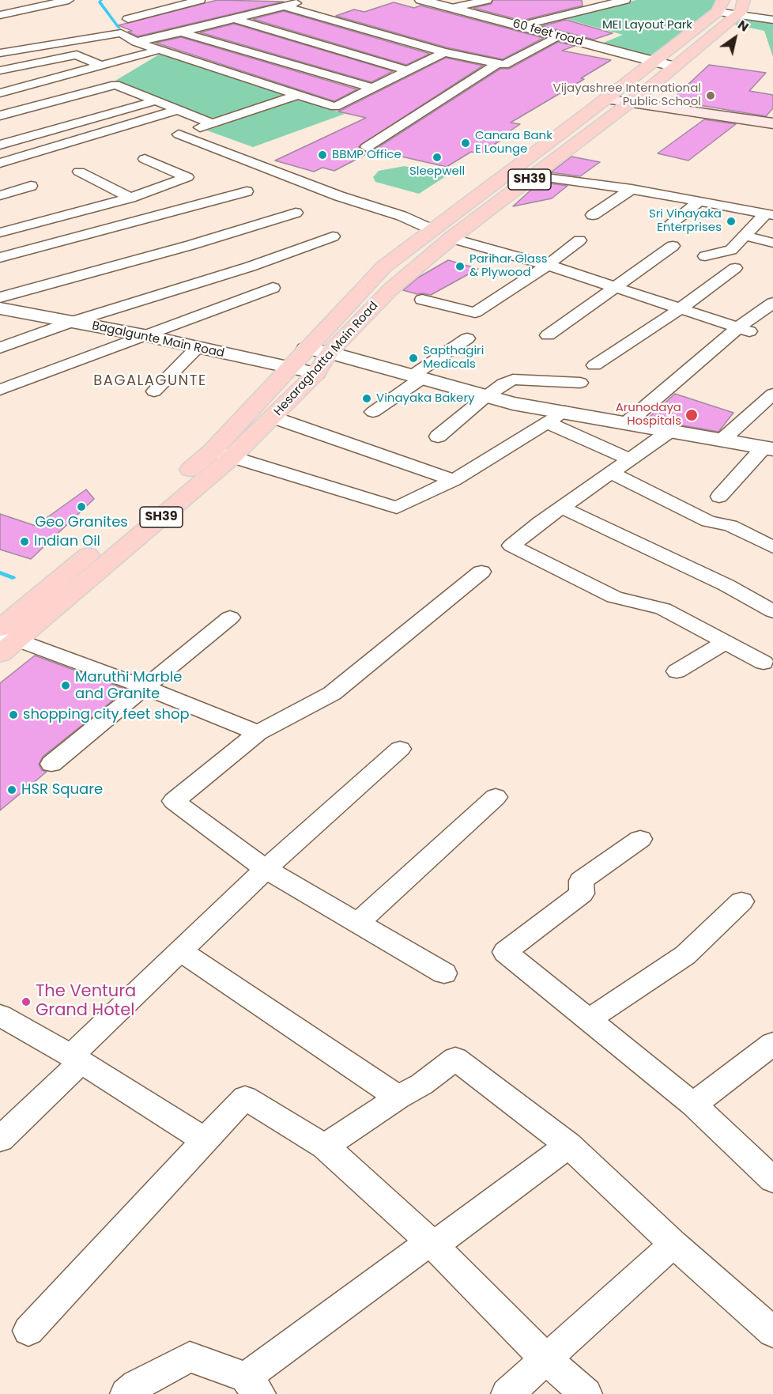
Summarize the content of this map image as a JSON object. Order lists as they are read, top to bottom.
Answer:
{
  "streets": {
    "main road": ["SH39", "Hesaraghatta Main Road"],
    "street": ["60 feet road", "Bagalgunte Main Road"]
  },
  "crossings": [
    ["60 feet road", "Hesaraghatta Main Road"],
    ["Bagalgunte Main Road", "Hesaraghatta Main Road"]
  ],
  "districts": ["BAGALAGUNTE"],
  "parks": ["MEI Layout Park"],
  "places": [
    "Vijayashree International Public School",
    "Canara Bank E Lounge",
    "BBMP Office",
    "Sleepwell",
    "Sri Vinayaka Enterprises",
    "Parihar Glass & Plywood",
    "Sapthagiri Medicals",
    "Vinayaka Bakery",
    "Arunodaya Hospitals",
    "Geo Granites",
    "Indian Oil",
    "Maruthi Marble and Granite",
    "shopping city feet shop",
    "HSR Square",
    "The Ventura Grand Hotel"
  ],
  "north": "top right"
}
